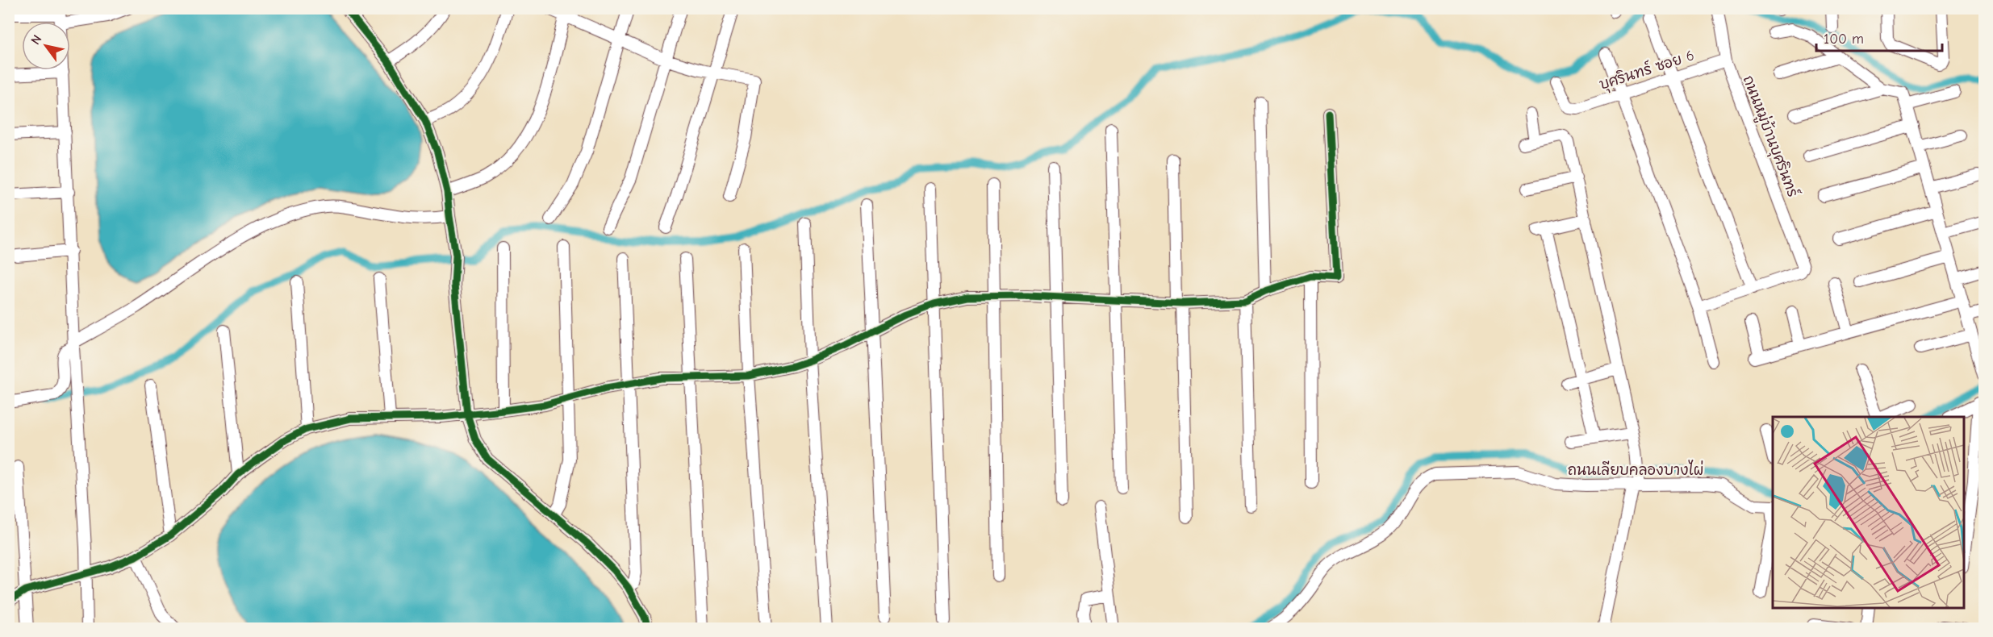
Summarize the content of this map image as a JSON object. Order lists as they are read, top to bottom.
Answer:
{
  "streets": {
    "street": ["บุศรินทร์ ซอย 6", "ถนนหมู่บ้านบุศรินทร์", "ถนนเลียบคลองบางไผ่"]
  },
  "crossings": [
    ["บุศรินทร์ ซอย 6", "ถนนหมู่บ้านบุศรินทร์"]
  ],
  "scale_bar": "100 m",
  "north": "top left"
}
